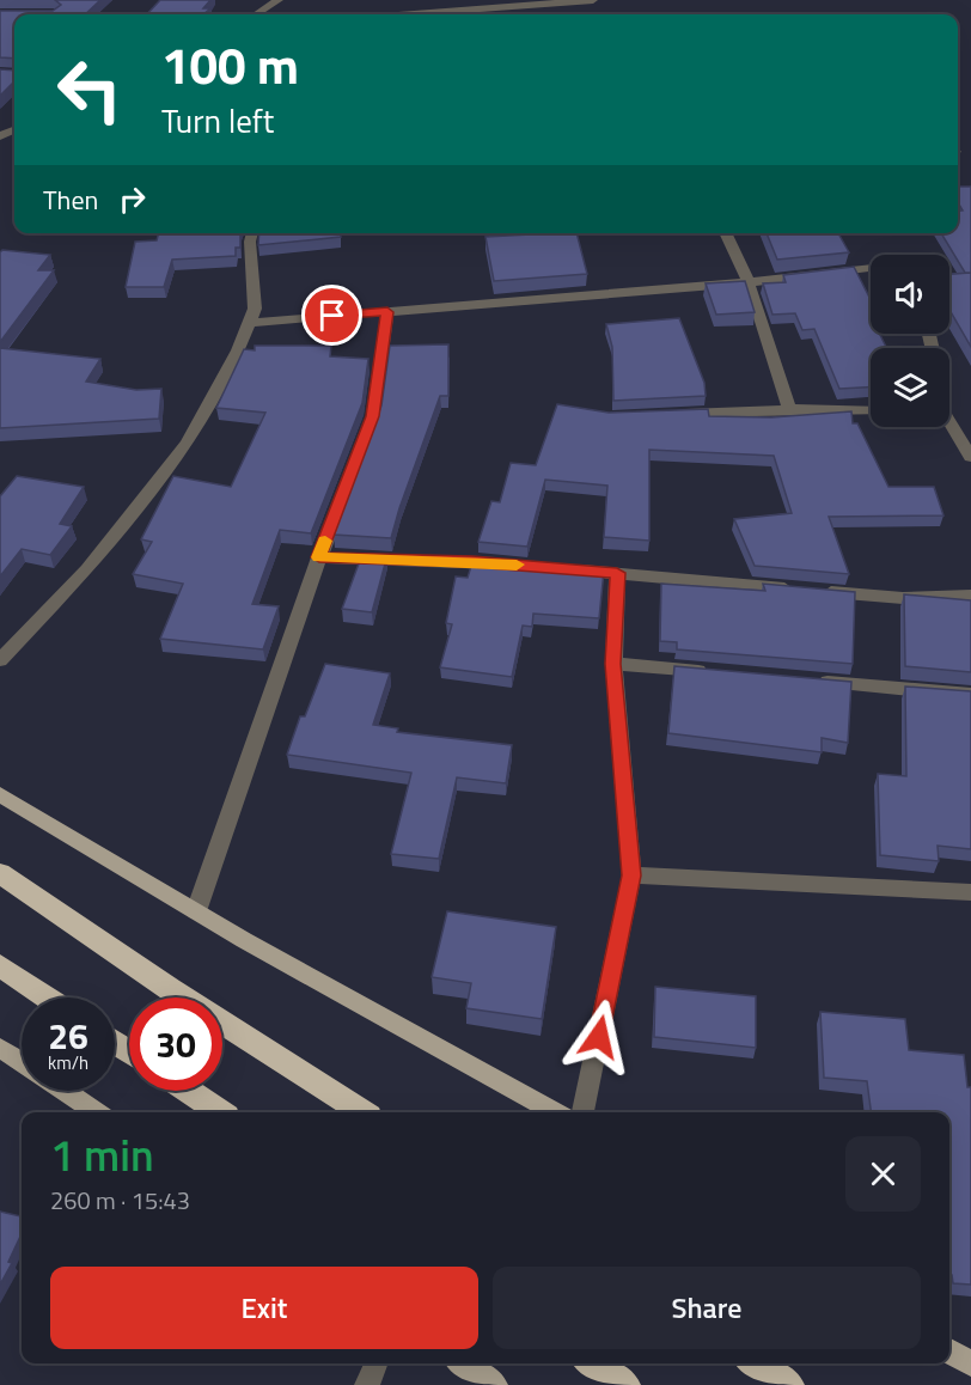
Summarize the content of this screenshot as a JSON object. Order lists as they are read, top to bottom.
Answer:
{
  "page": {
    "turn": ["100 m", "Turn left"],
    "then": "Then",
    "speed": "26 km/h",
    "limit": "30",
    "heading": ["1 min", "260 m · 15:43"],
    "buttons": ["Exit", "Share"]
  }
}
